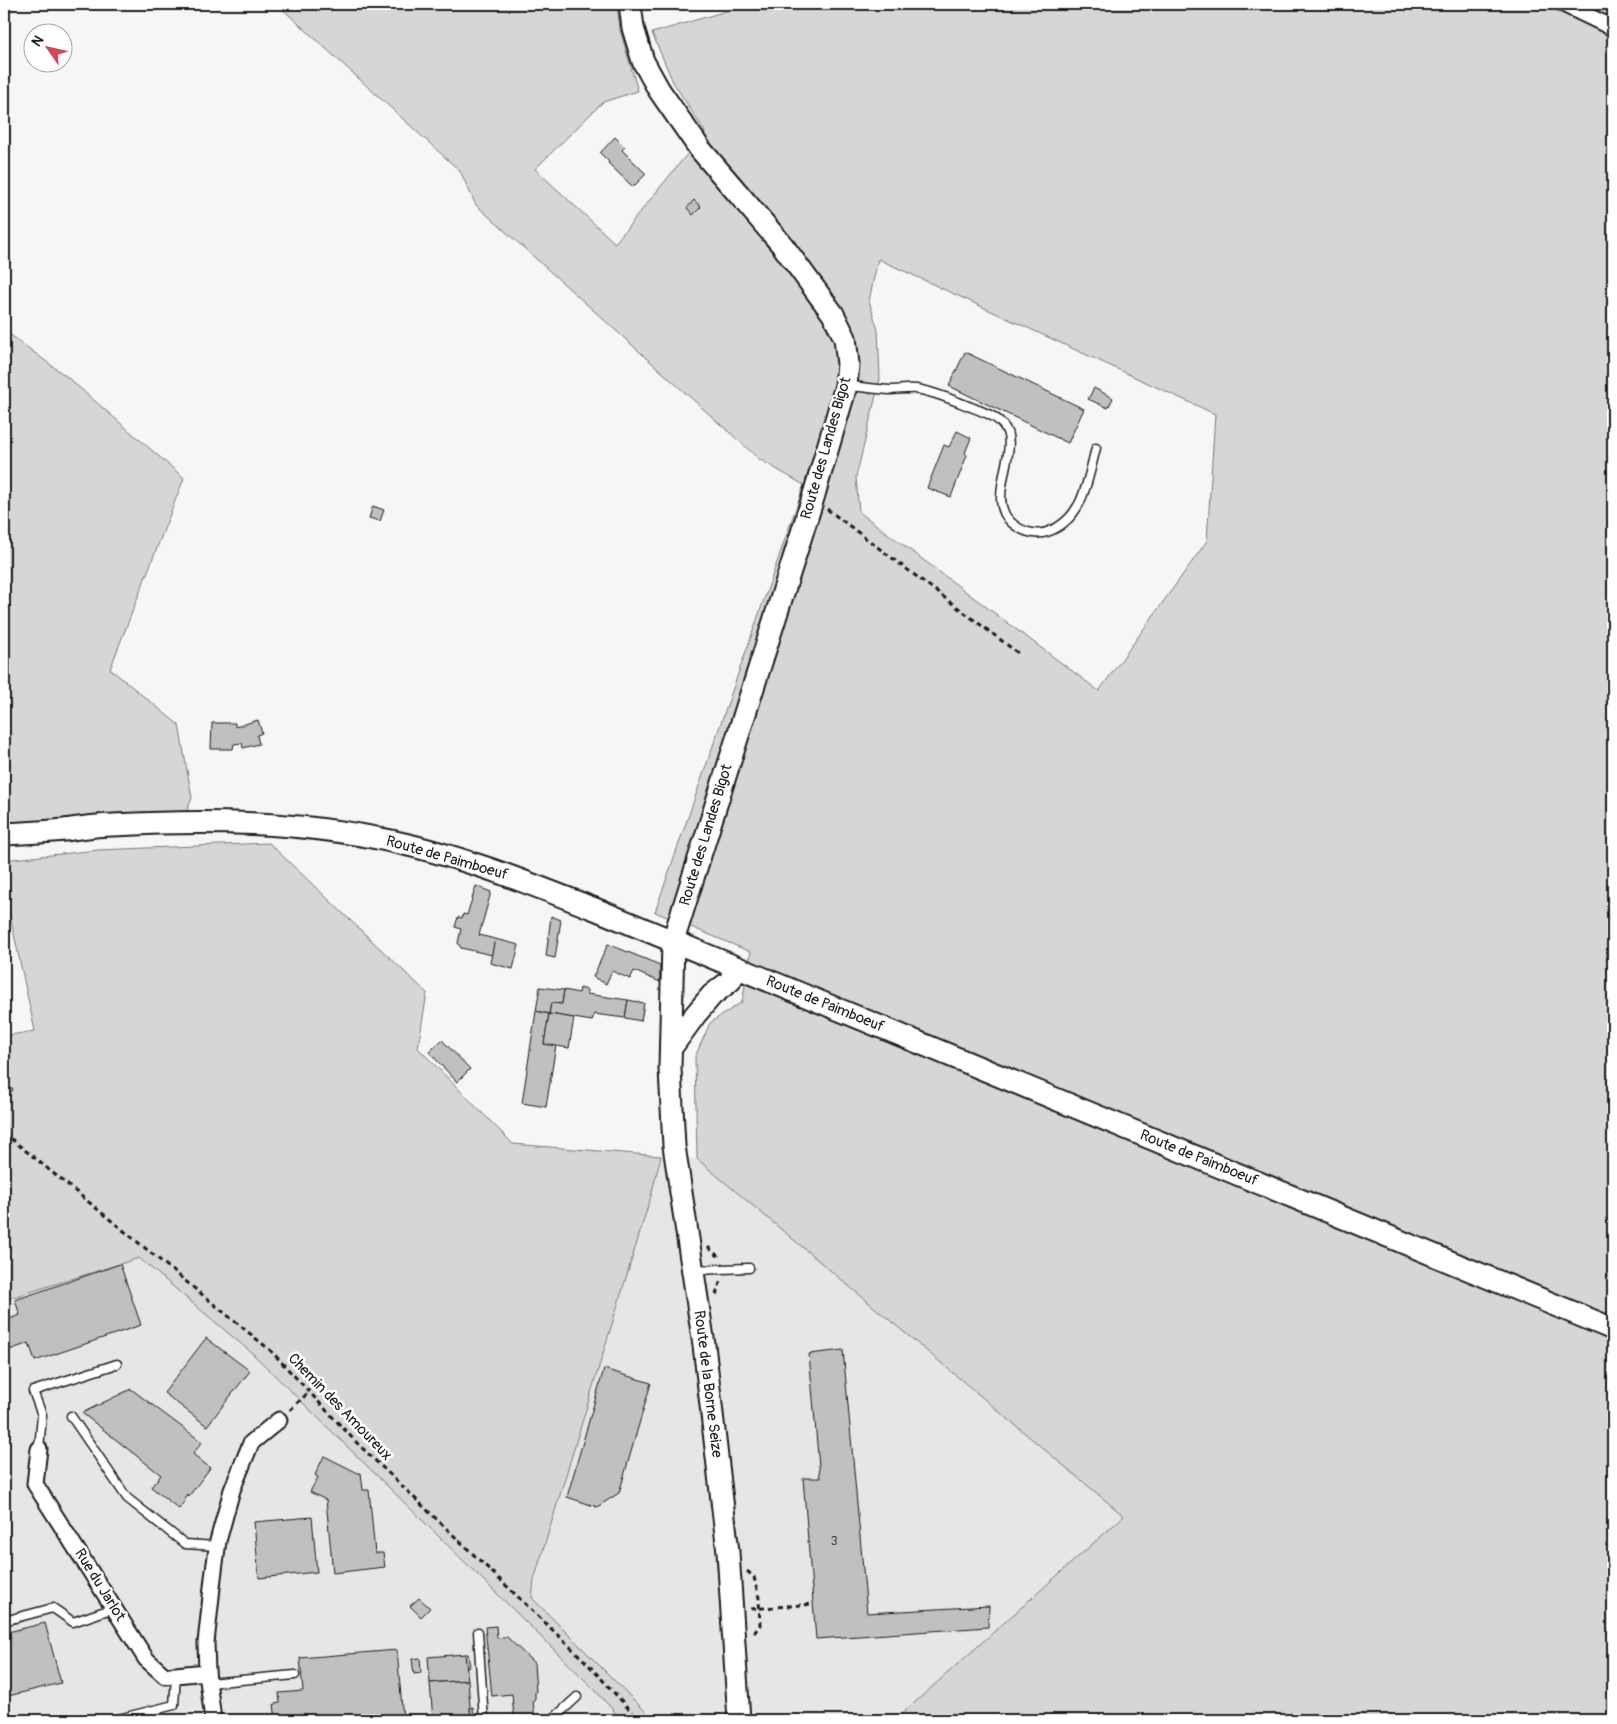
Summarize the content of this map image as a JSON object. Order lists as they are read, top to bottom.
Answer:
{
  "streets": {
    "street": [
      "Route des Landes Bigot",
      "Route de Paimboeuf",
      "Route de la Borne Seize",
      "Rue du Jarlot"
    ],
    "path": ["Chemin des Amoureux"]
  },
  "crossings": [
    ["Route des Landes Bigot", "Route de Paimboeuf"],
    ["Route des Landes Bigot", "Route de la Borne Seize"]
  ],
  "house_numbers": ["3"],
  "north": "top left"
}
